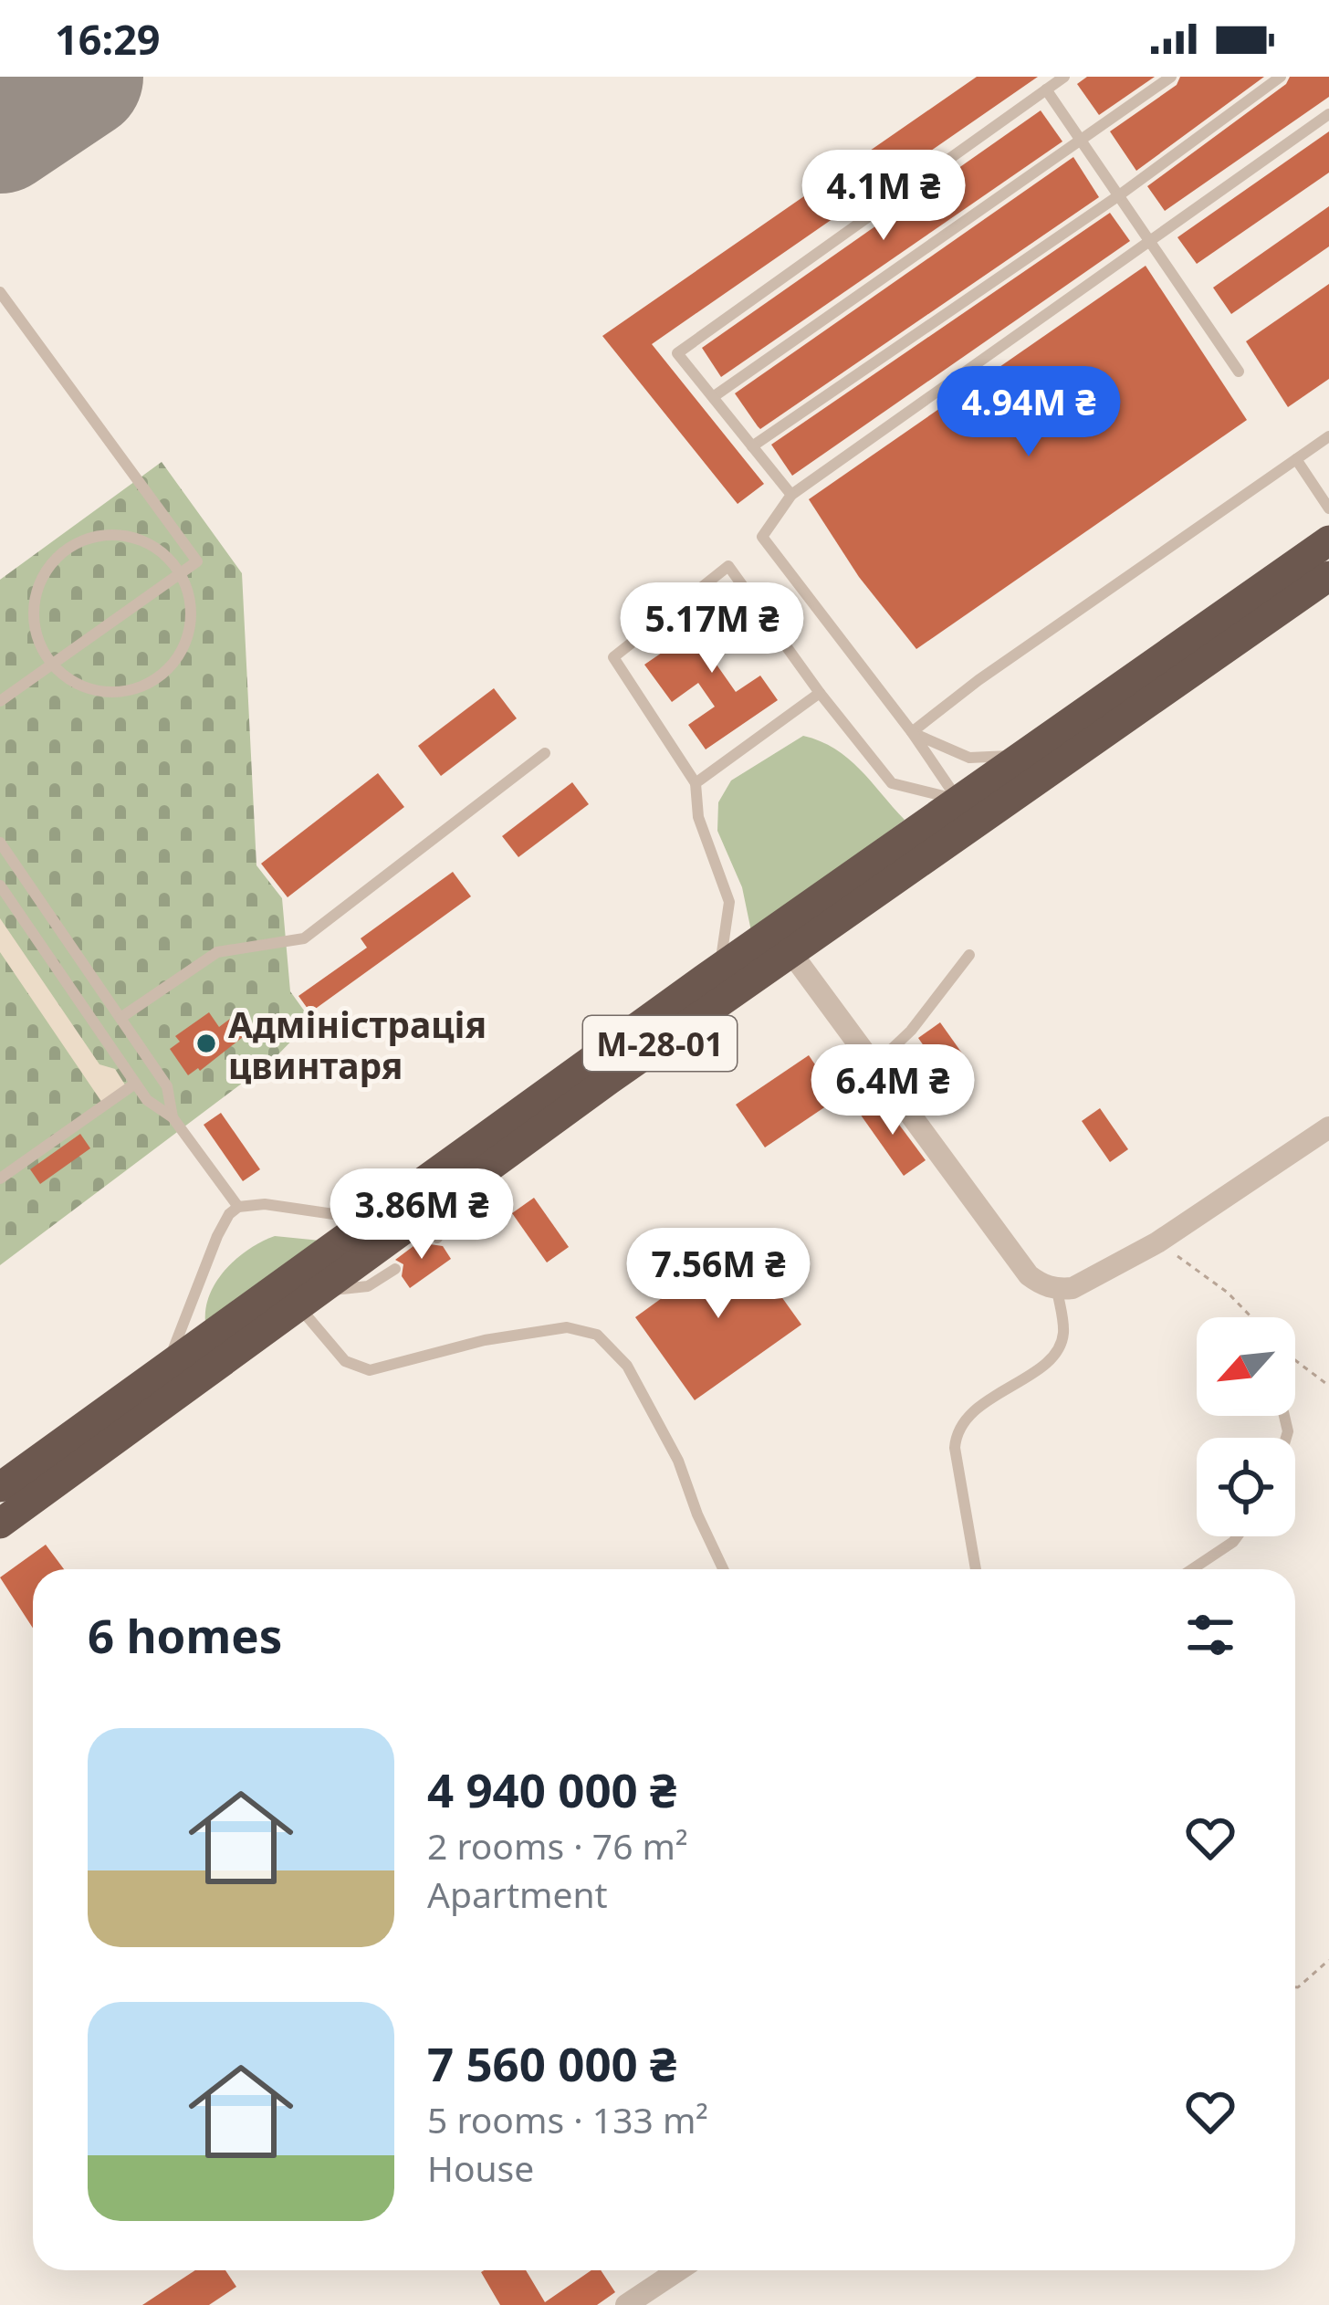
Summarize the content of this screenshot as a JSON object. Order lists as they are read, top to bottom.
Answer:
{
  "streets": {
    "highway": ["М-28-01"]
  },
  "places": ["Адміністрація цвинтаря"],
  "north": "bottom left",
  "page": {
    "status": "16:29",
    "price": [
      "4.1M ₴",
      "4.94M ₴",
      "5.17M ₴",
      "6.4M ₴",
      "3.86M ₴",
      "7.56M ₴"
    ],
    "heading": "6 homes",
    "list": [
      {
        "name": "4 940 000 ₴",
        "note": "2 rooms · 76 m² · Apartment"
      },
      {
        "name": "7 560 000 ₴",
        "note": "5 rooms · 133 m² · House"
      }
    ]
  }
}
